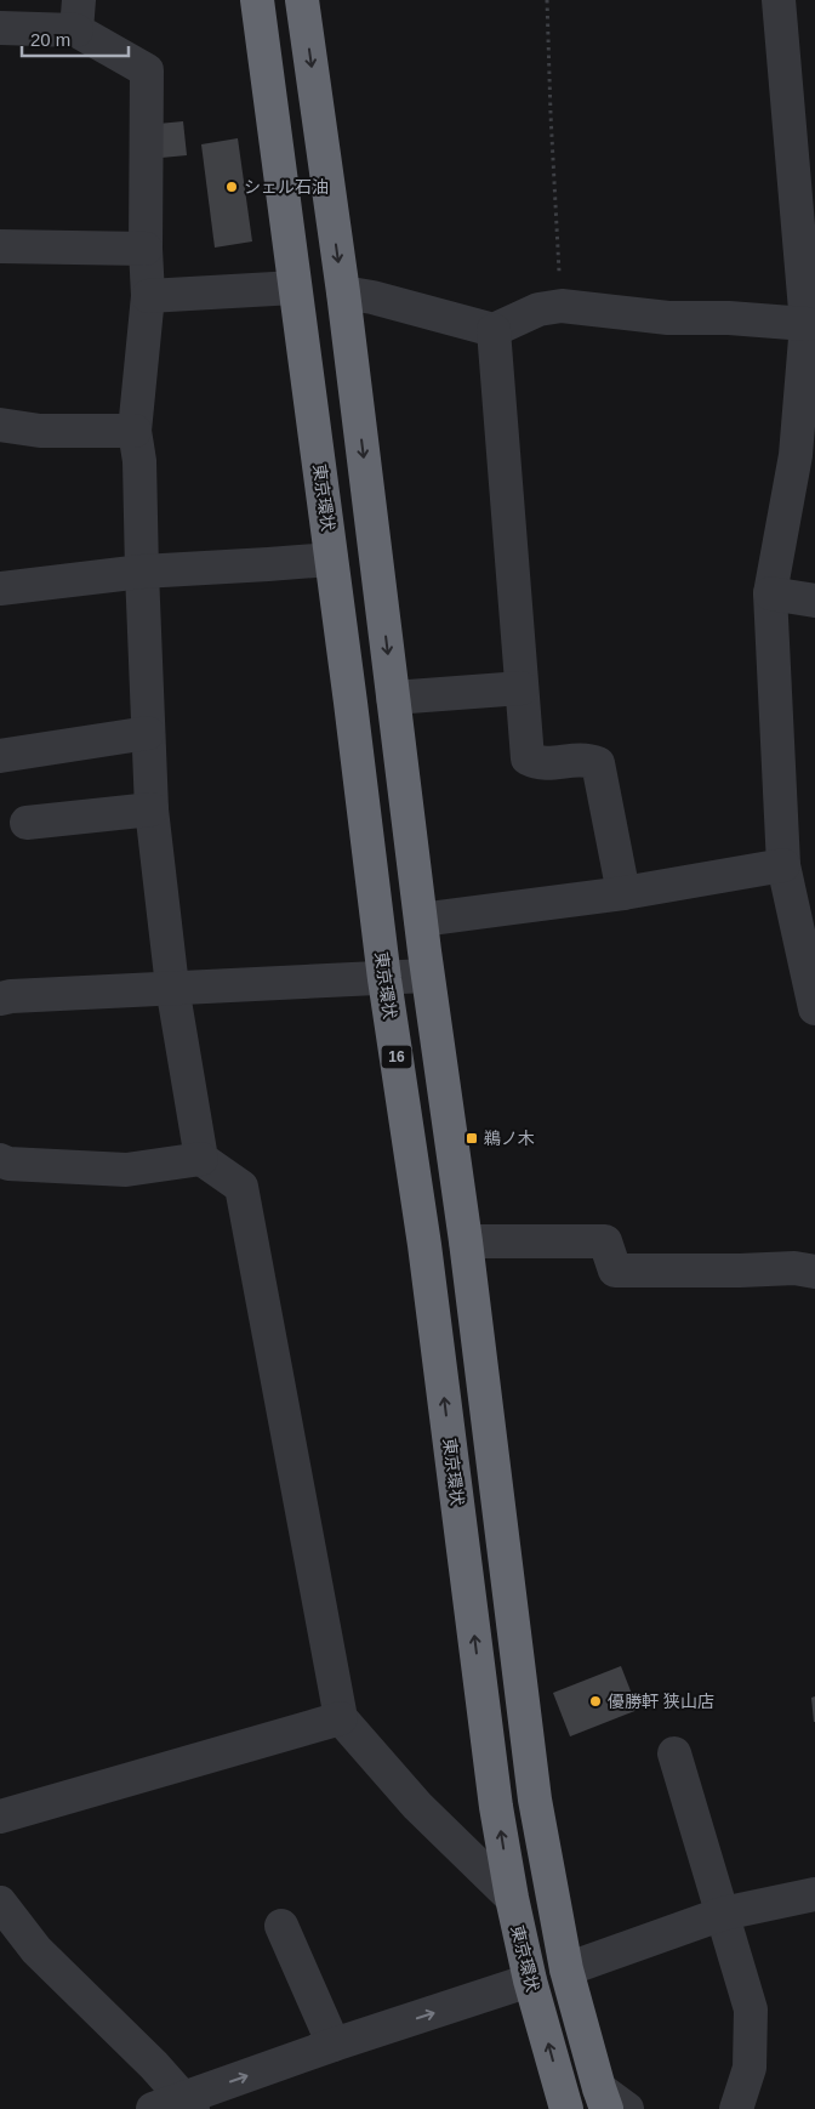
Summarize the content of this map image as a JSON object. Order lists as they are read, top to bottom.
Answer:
{
  "streets": {
    "highway": ["東京環状", "16"]
  },
  "places": {
    "other": ["シェル石油", "優勝軒 狭山店"],
    "transit": ["鵜ノ木"]
  },
  "scale_bar": "20 m"
}
